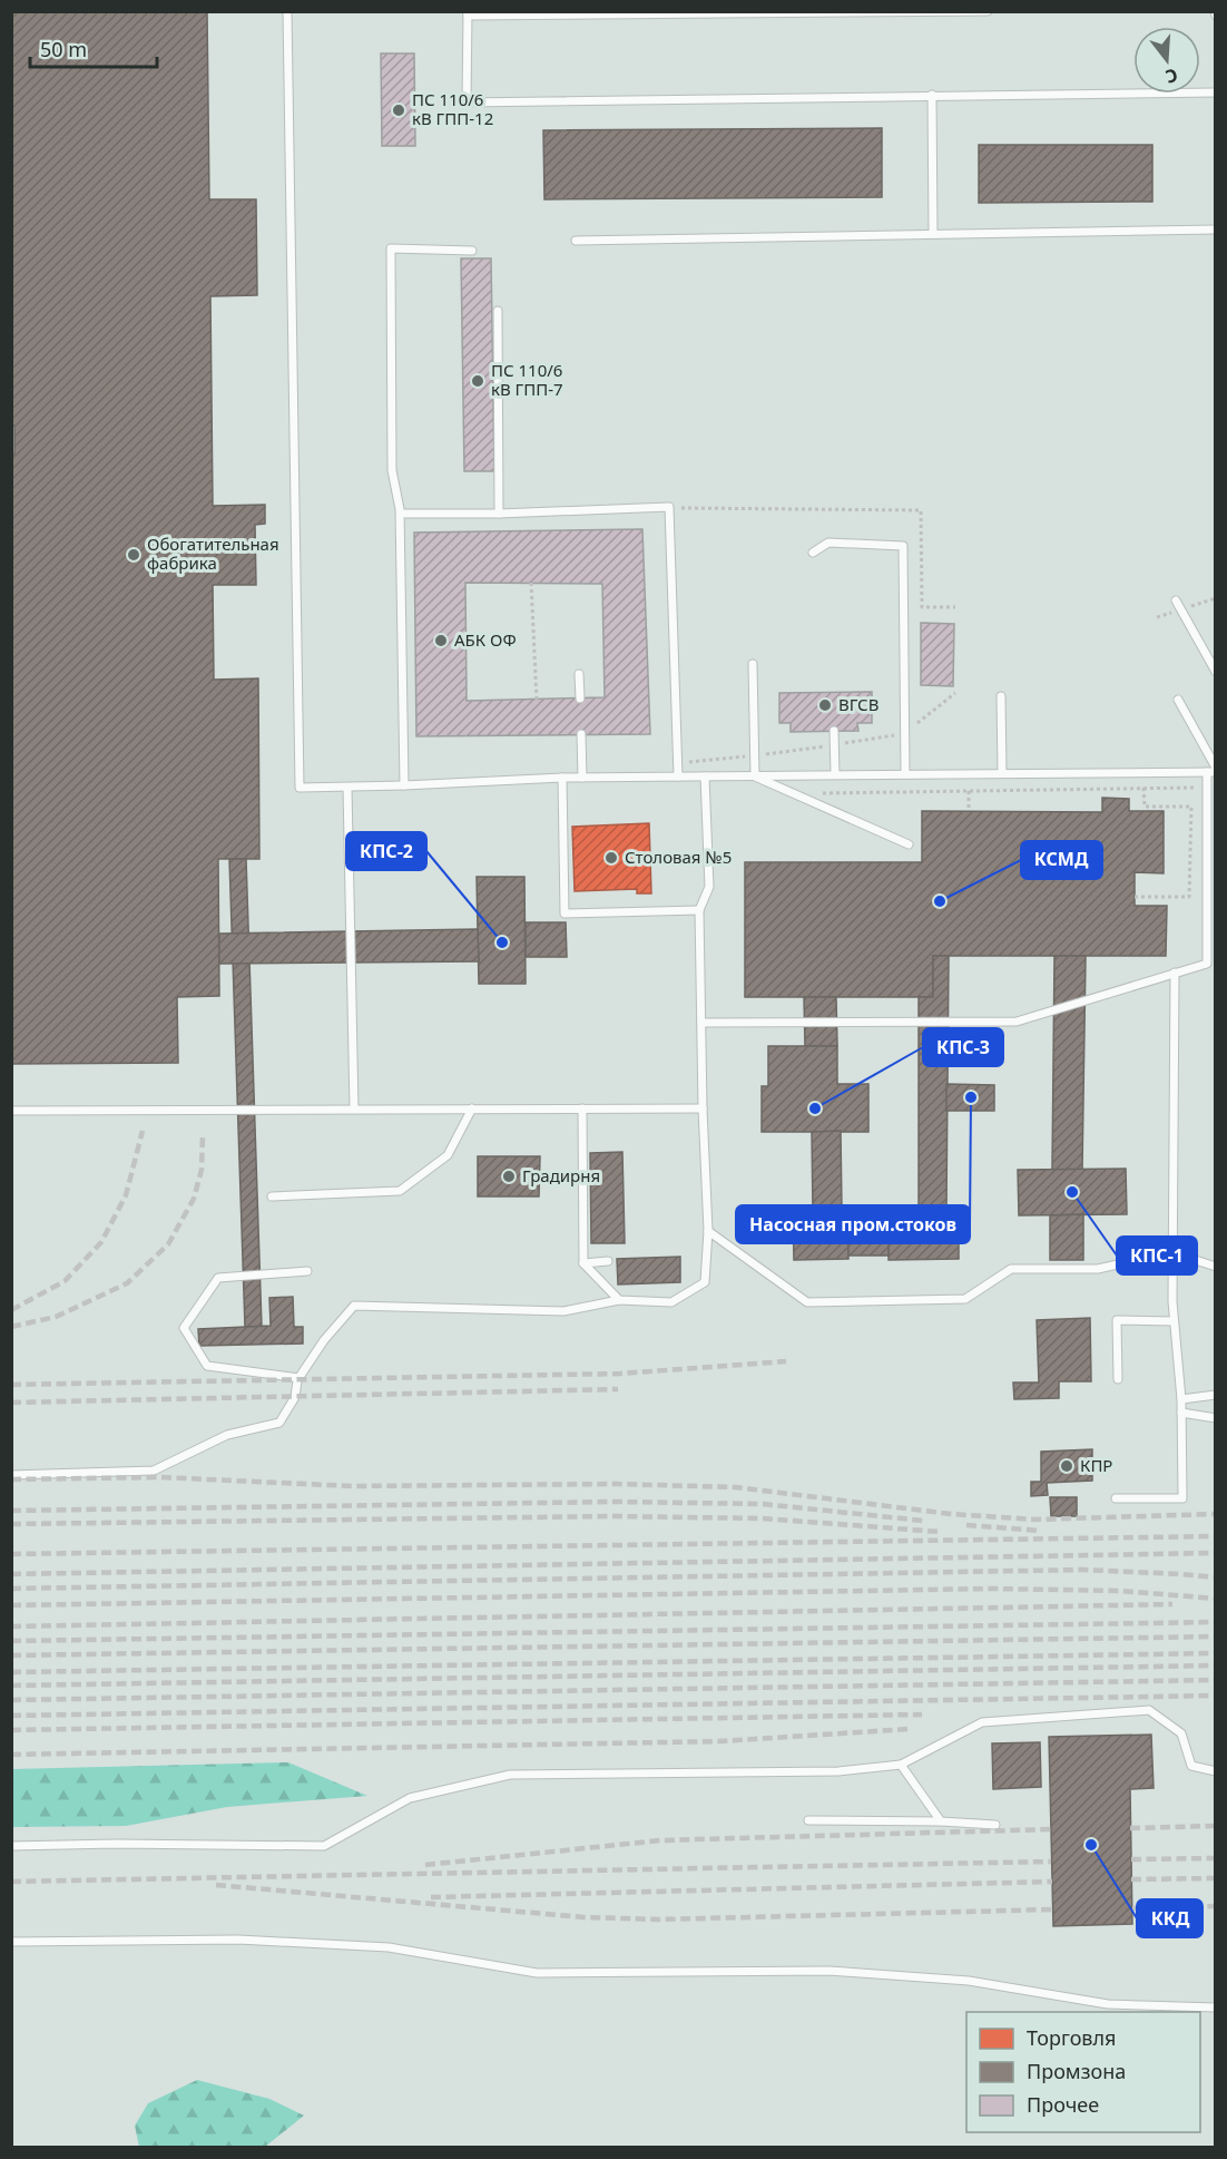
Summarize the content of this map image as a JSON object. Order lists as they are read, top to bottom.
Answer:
{
  "places": [
    "ПС 110/6 кВ ГПП-12",
    "ПС 110/6 кВ ГПП-7",
    "Обогатительная фабрика",
    "АБК ОФ",
    "ВГСВ",
    "Столовая №5",
    "КСМД",
    "КПС-2",
    "Насосная пром.стоков",
    "КПС-3",
    "Градирня",
    "КПС-1",
    "КПР",
    "ККД"
  ],
  "legend": ["Торговля", "Промзона", "Прочее"],
  "scale_bar": "50 m",
  "north": "bottom"
}
